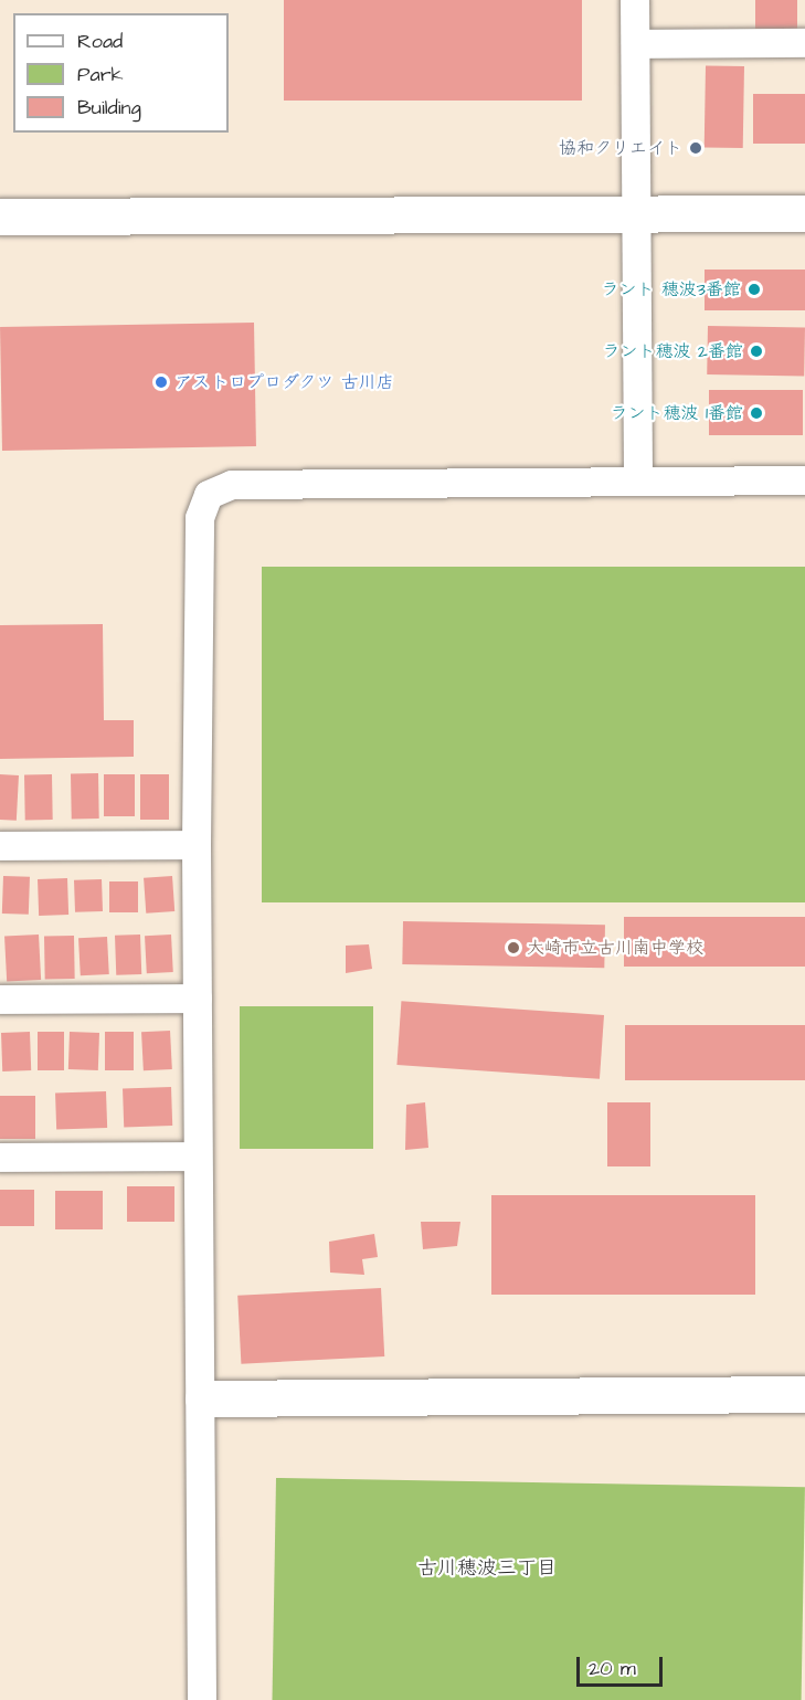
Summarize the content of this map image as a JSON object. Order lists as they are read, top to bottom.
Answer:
{
  "districts": ["古川穂波三丁目"],
  "places": [
    "協和クリエイト",
    "ラント 穂波3番館",
    "ラント穂波 2番館",
    "アストロプロダクツ 古川店",
    "ラント穂波 1番館",
    "大崎市立古川南中学校"
  ],
  "legend": ["Road", "Park", "Building"],
  "scale_bar": "20 m"
}
